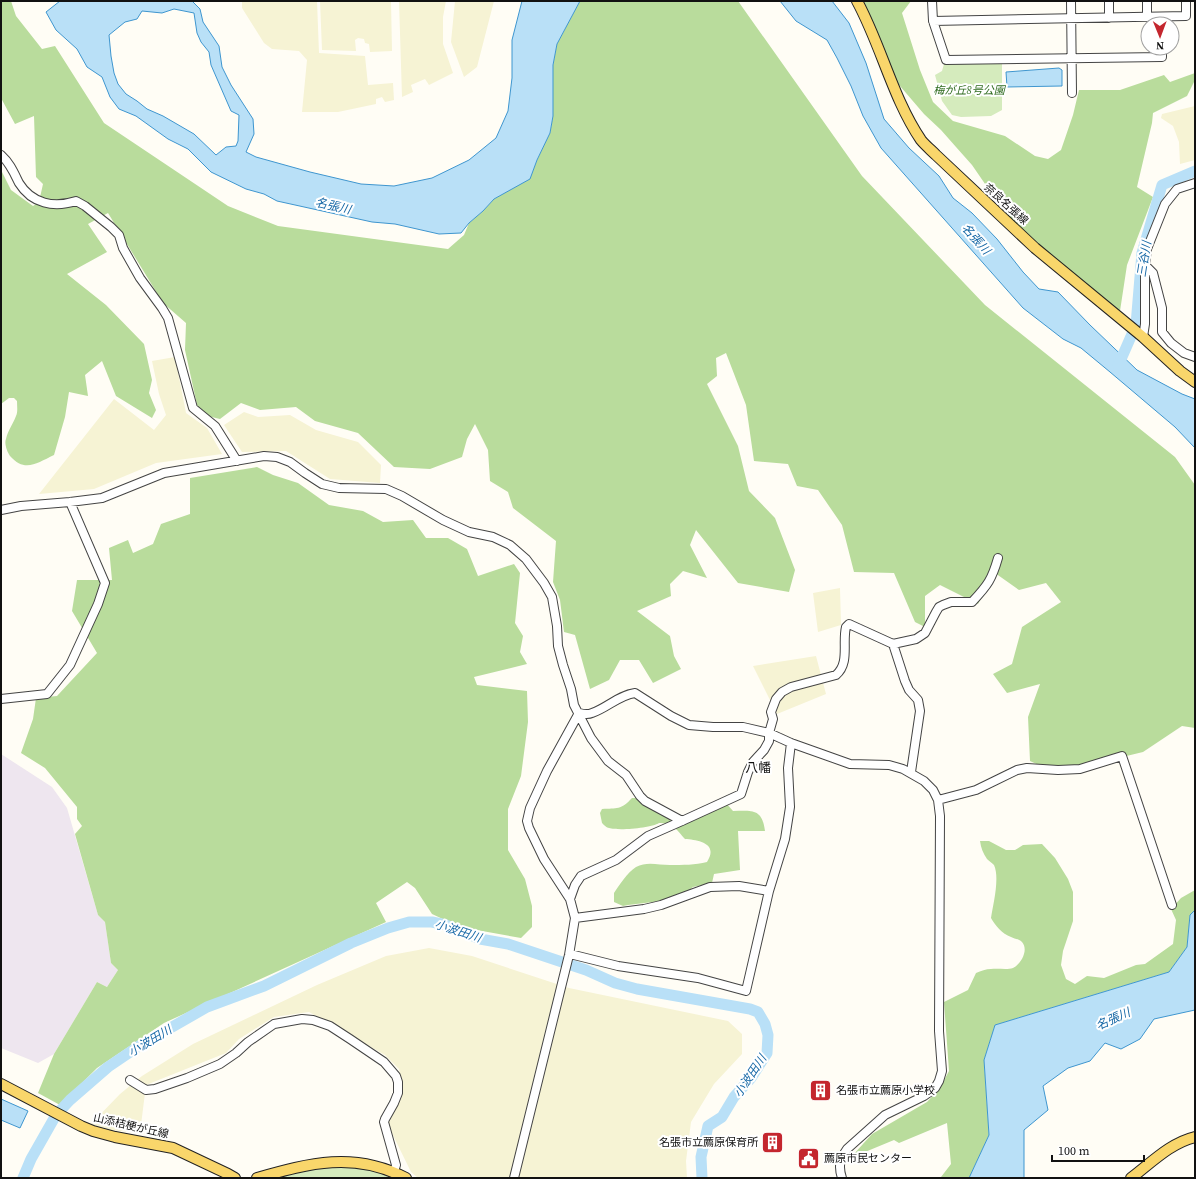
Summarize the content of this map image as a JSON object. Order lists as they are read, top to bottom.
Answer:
{
  "streets": {
    "main road": ["奈良名張線", "山添桔梗が丘線"]
  },
  "districts": ["八幡"],
  "water": ["名張川", "三谷川", "小波田川"],
  "parks": ["梅が丘8号公園"],
  "places": {
    "building": ["名張市立薦原小学校", "名張市立薦原保育所"],
    "public building": ["薦原市民センター"]
  },
  "scale_bar": "100 m",
  "north": "bottom"
}
